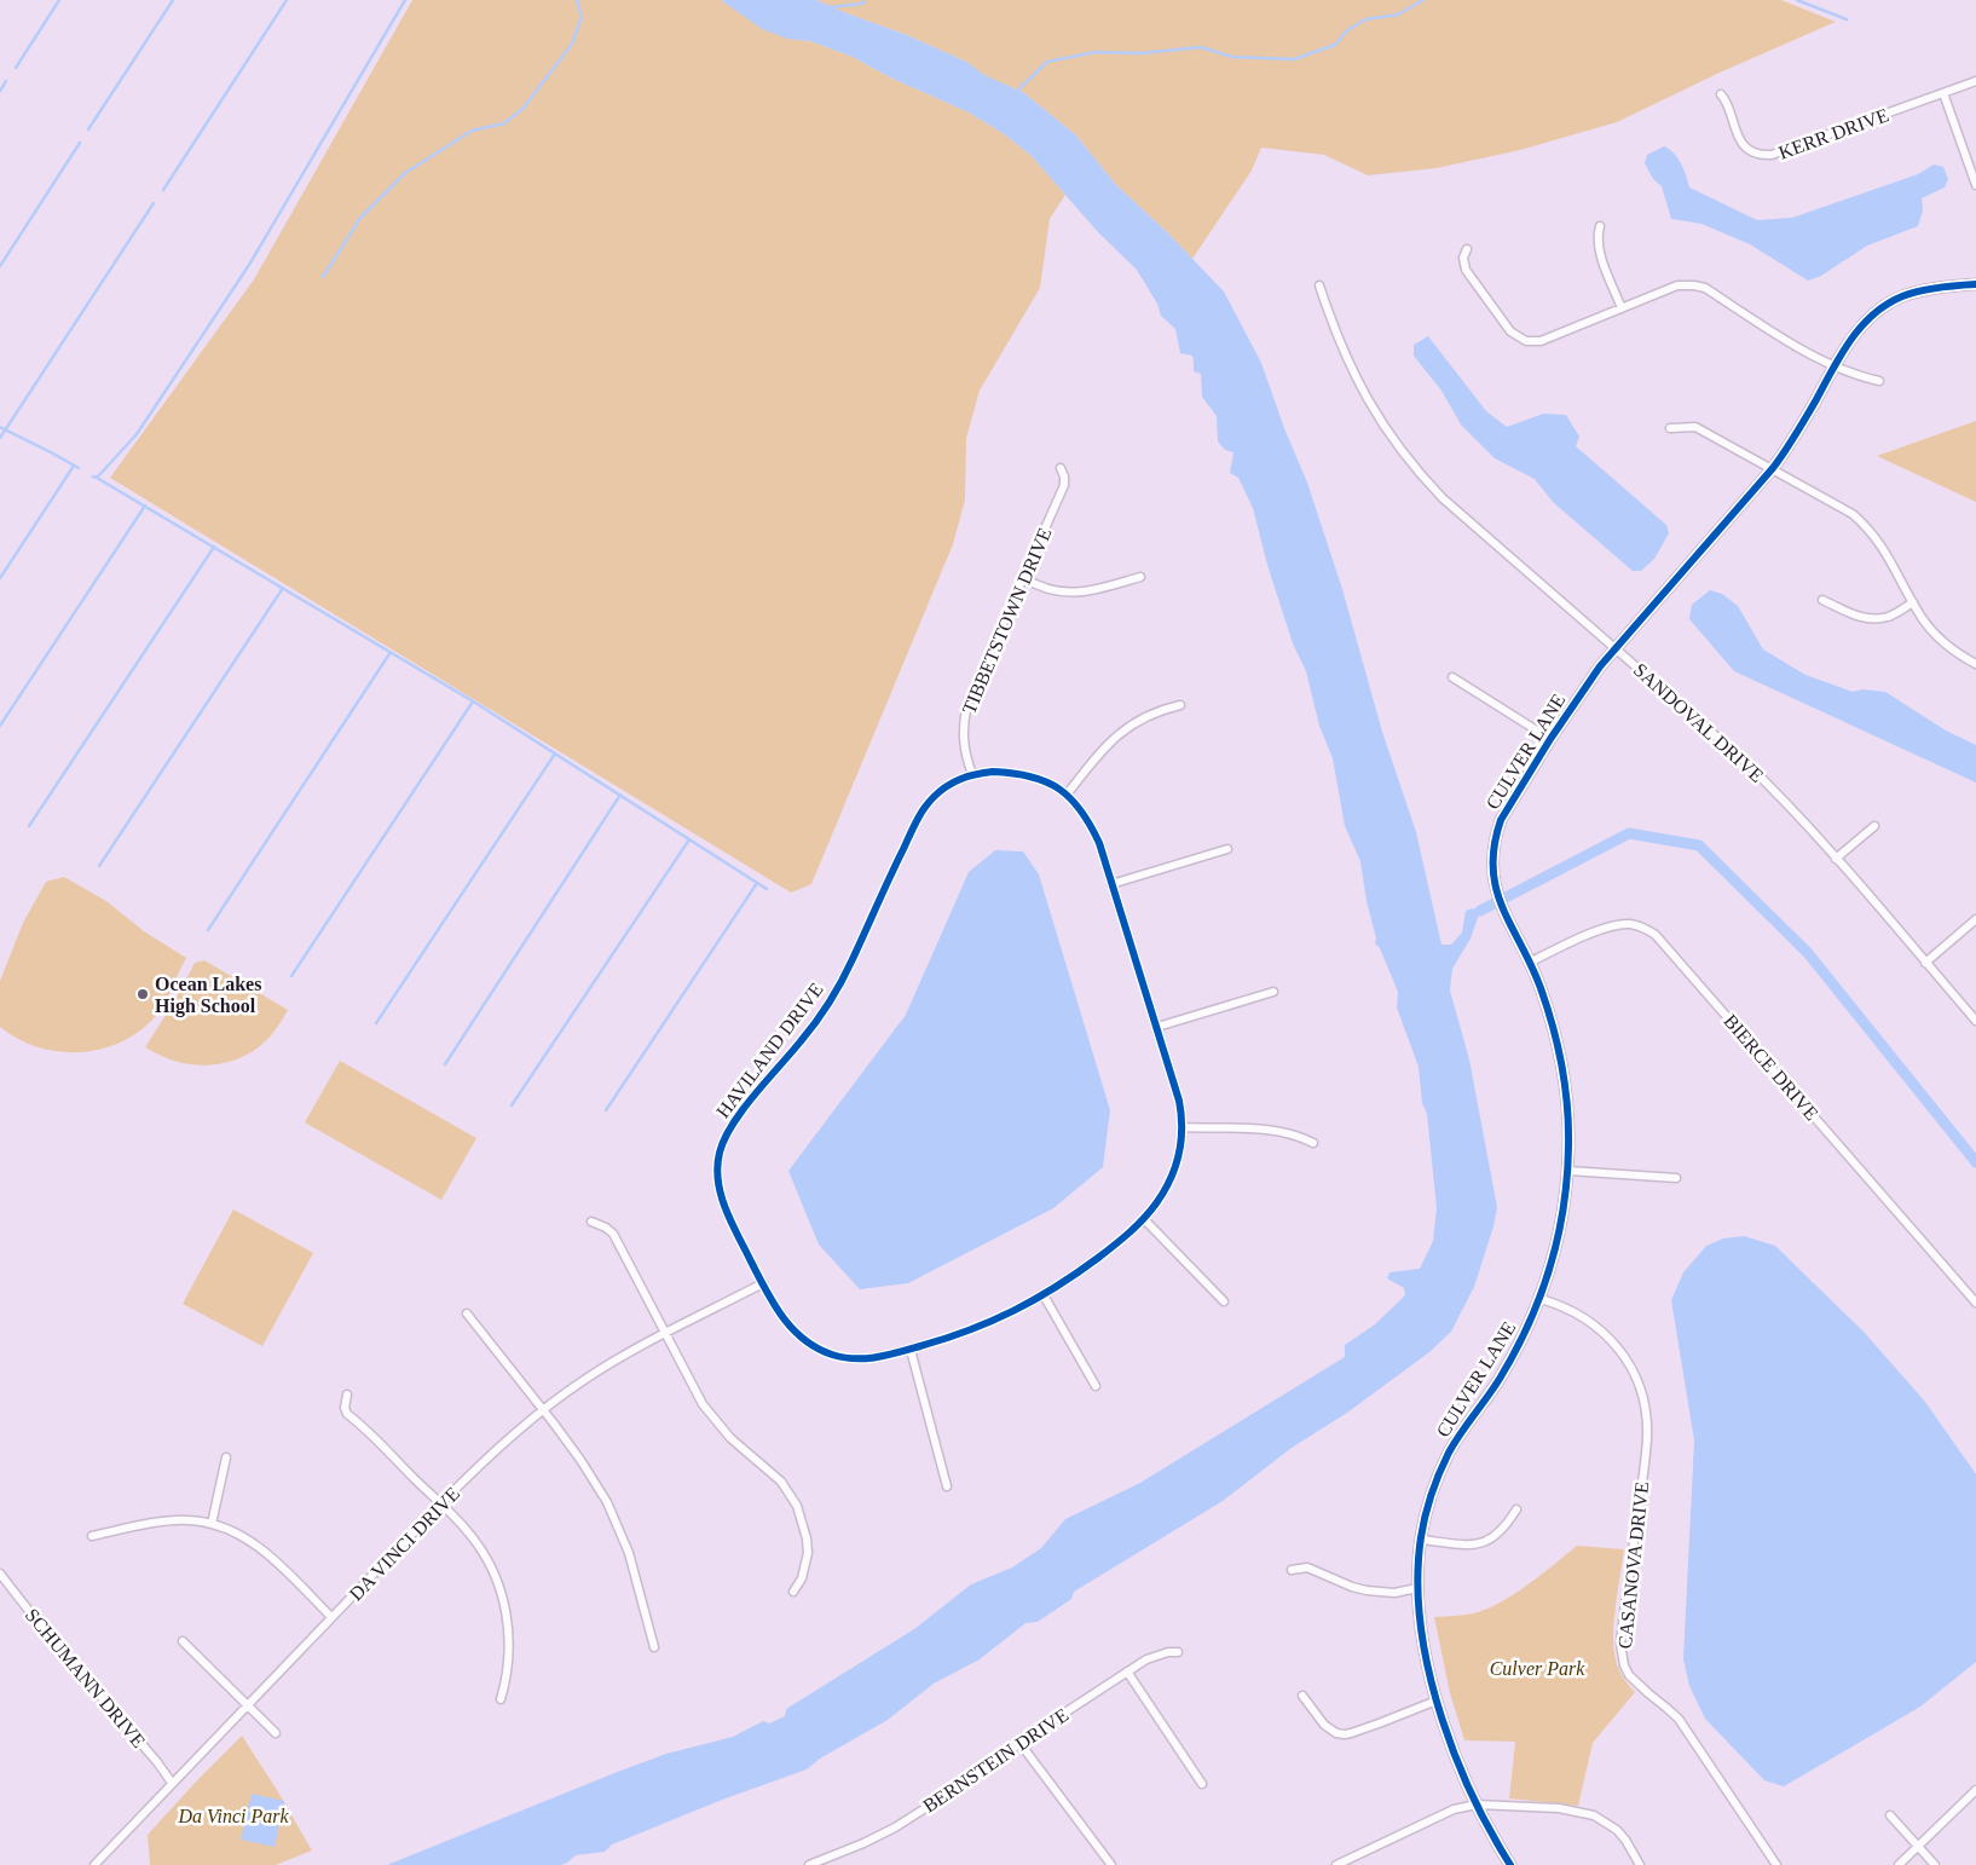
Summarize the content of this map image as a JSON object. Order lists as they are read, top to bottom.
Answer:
{
  "streets": {
    "street": [
      "KERR DRIVE",
      "TIBBETSTOWN DRIVE",
      "SANDOVAL DRIVE",
      "CULVER LANE",
      "HAVILAND DRIVE",
      "BIERCE DRIVE",
      "DA VINCI DRIVE",
      "CASANOVA DRIVE",
      "SCHUMANN DRIVE",
      "BERNSTEIN DRIVE"
    ]
  },
  "crossings": [
    ["TIBBETSTOWN DRIVE", "HAVILAND DRIVE"],
    ["SANDOVAL DRIVE", "CULVER LANE"],
    ["CULVER LANE", "BIERCE DRIVE"],
    ["CULVER LANE", "CASANOVA DRIVE"],
    ["HAVILAND DRIVE", "DA VINCI DRIVE"],
    ["DA VINCI DRIVE", "SCHUMANN DRIVE"]
  ],
  "parks": ["Culver Park", "Da Vinci Park"],
  "places": ["Ocean Lakes High School"]
}
